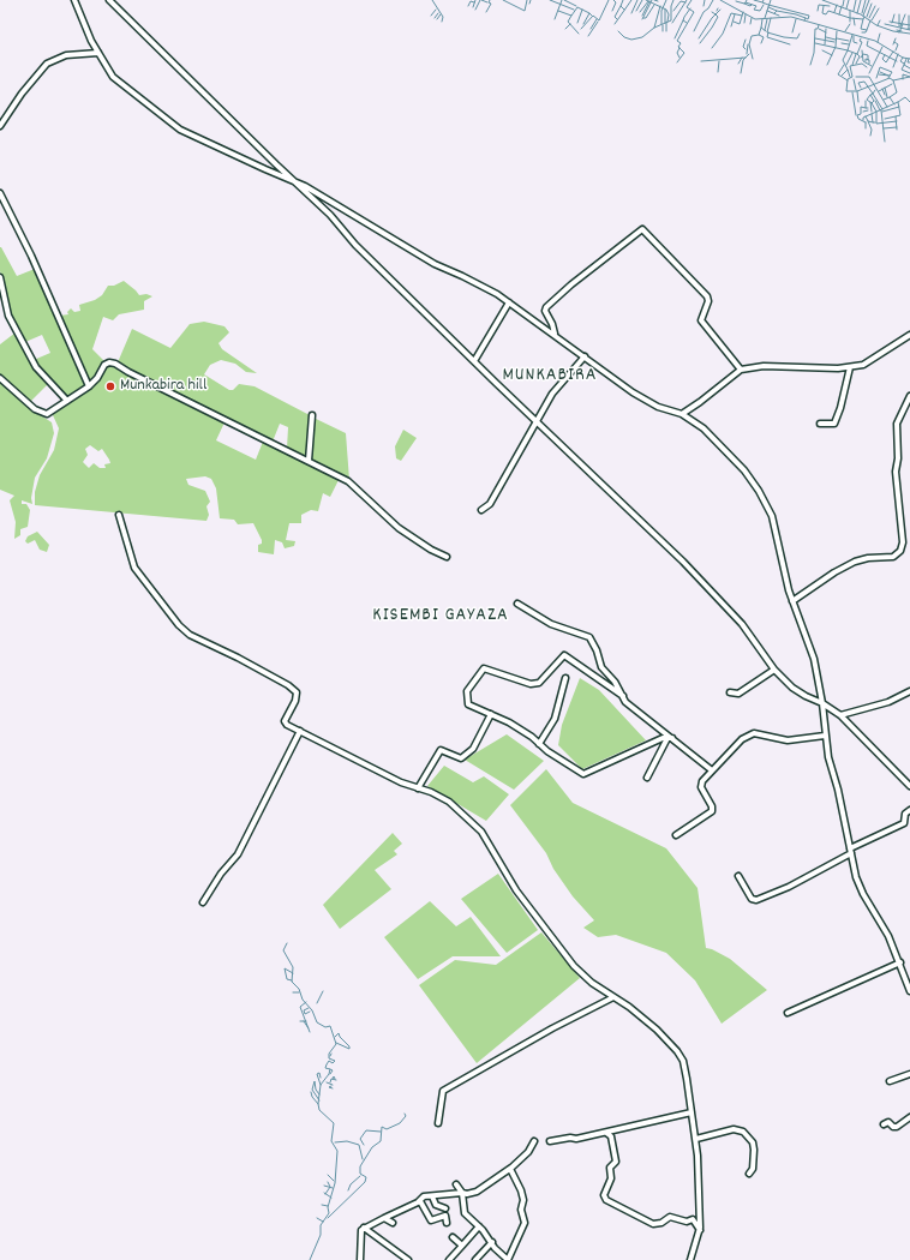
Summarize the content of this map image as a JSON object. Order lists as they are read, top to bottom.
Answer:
{
  "districts": ["MUNKABIRA", "KISEMBI GAYAZA"],
  "places": ["Munkabira hill"]
}
